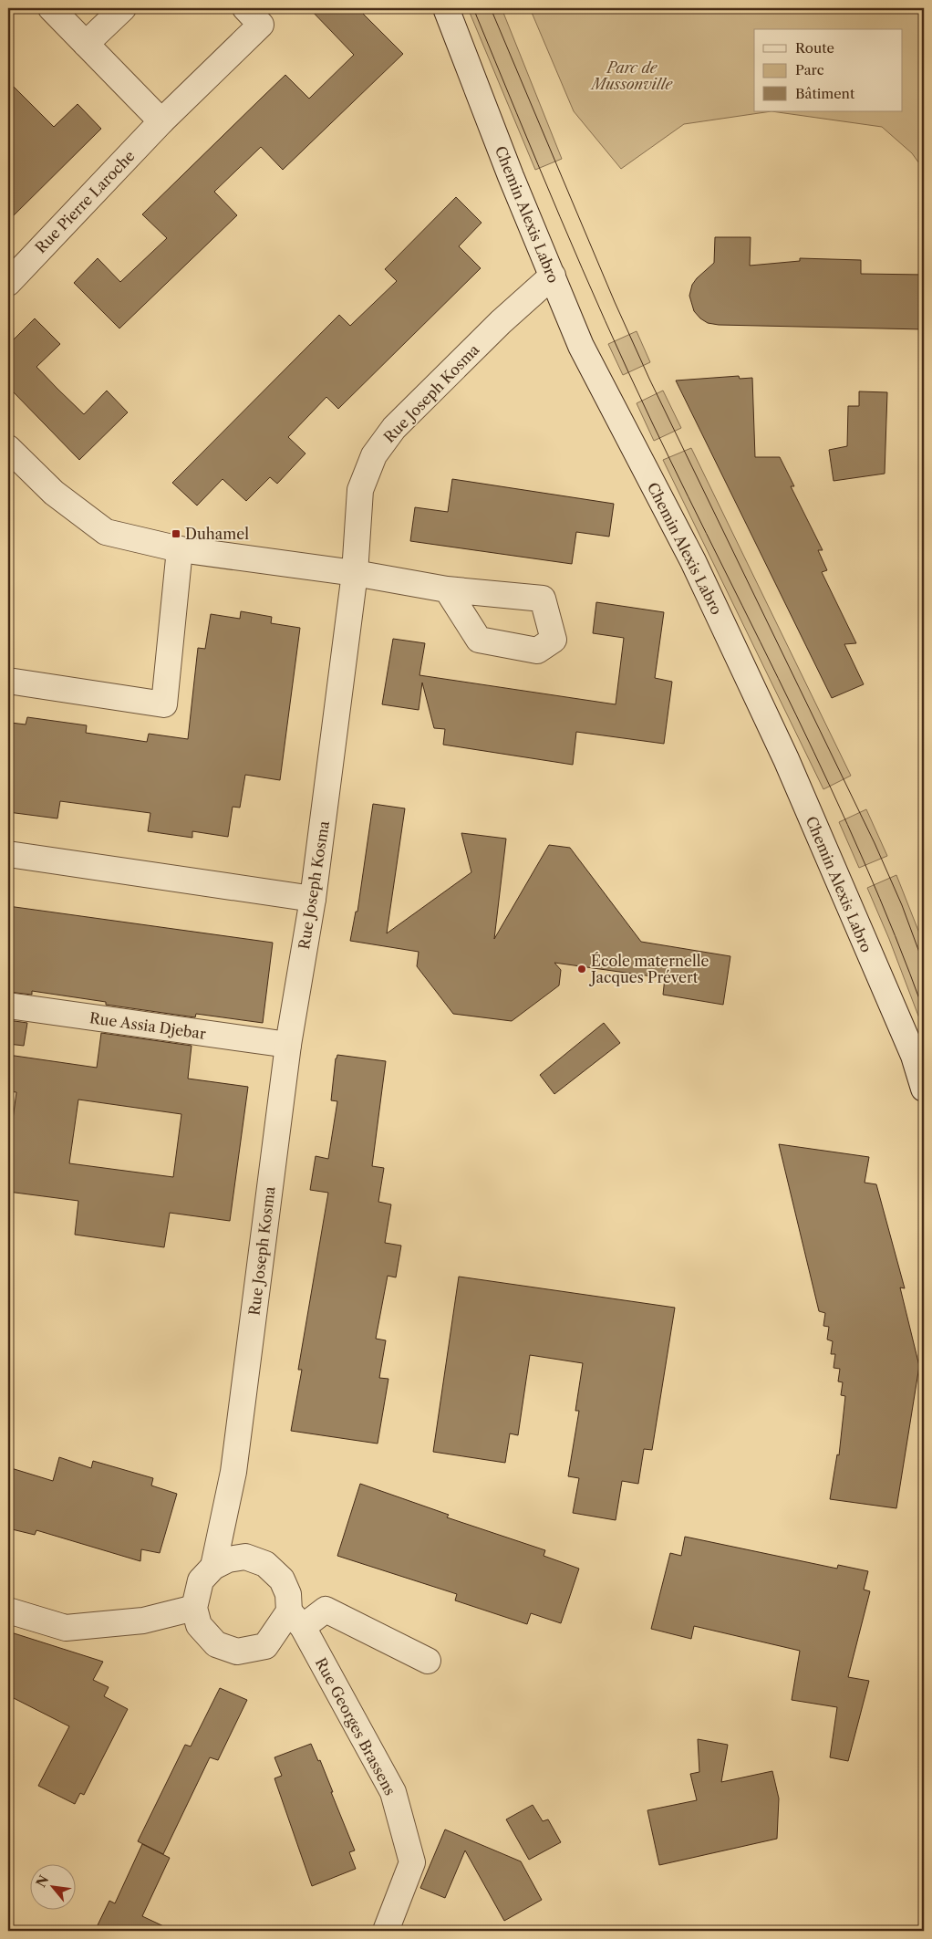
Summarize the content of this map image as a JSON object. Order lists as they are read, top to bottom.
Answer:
{
  "streets": {
    "street": [
      "Rue Pierre Laroche",
      "Chemin Alexis Labro",
      "Rue Joseph Kosma",
      "Rue Assia Djebar",
      "Rue Georges Brassens"
    ]
  },
  "crossings": [
    ["Chemin Alexis Labro", "Rue Joseph Kosma"],
    ["Rue Joseph Kosma", "Rue Assia Djebar"],
    ["Rue Joseph Kosma", "Rue Georges Brassens"]
  ],
  "parks": ["Parc de Mussonville"],
  "places": {
    "transit": ["Duhamel"],
    "other": ["École maternelle Jacques Prévert"]
  },
  "legend": ["Route", "Parc", "Bâtiment"],
  "north": "top left"
}
